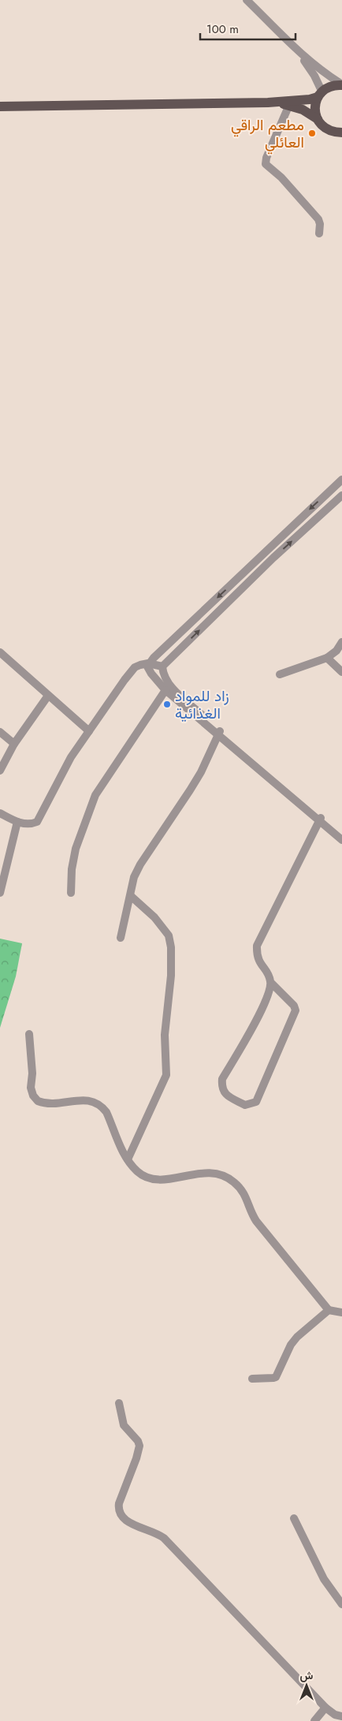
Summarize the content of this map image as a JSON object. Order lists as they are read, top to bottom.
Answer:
{
  "places": ["مطعم الراقي العائلي", "زاد للمواد الغذائية"],
  "scale_bar": "100 m",
  "north": "top"
}
